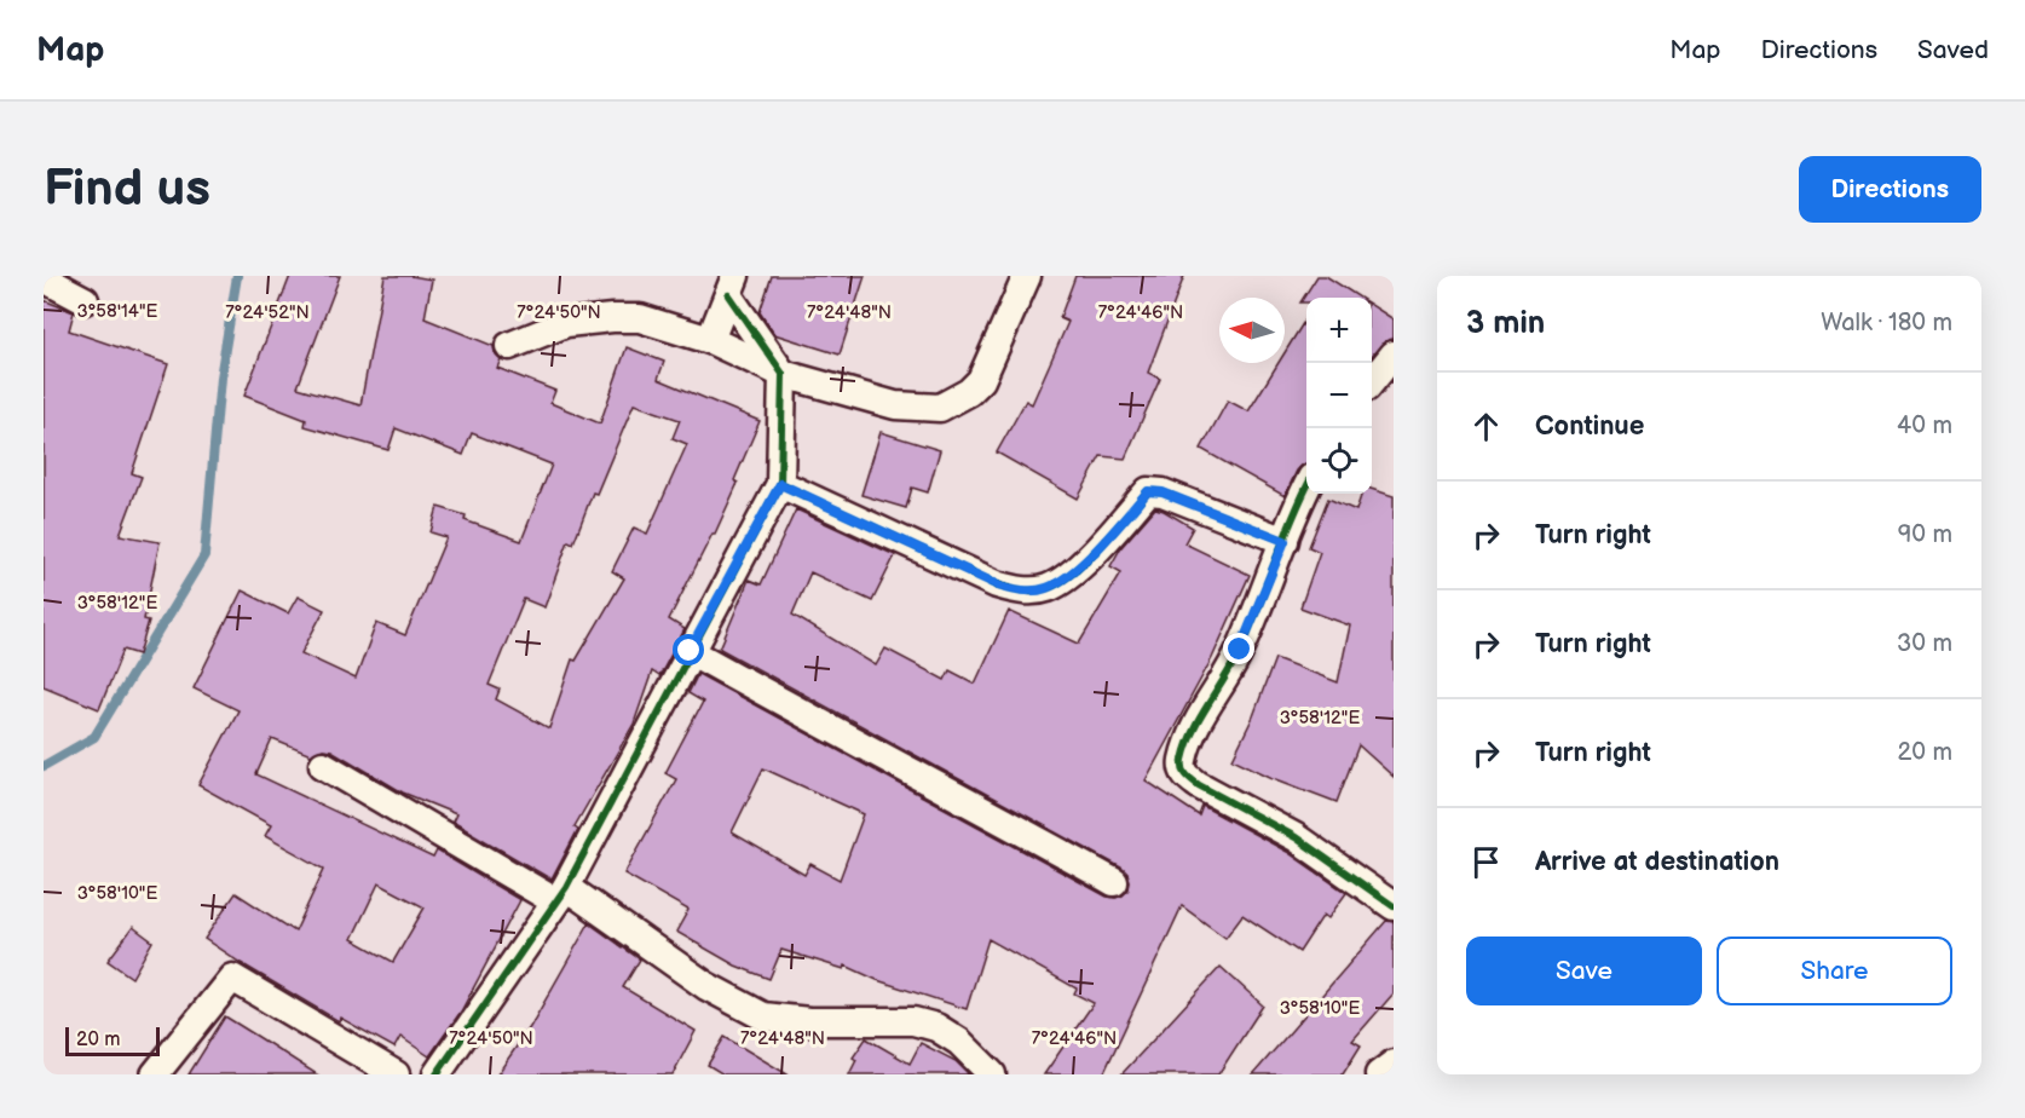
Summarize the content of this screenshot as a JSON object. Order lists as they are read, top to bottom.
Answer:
{
  "scale_bar": "20 m",
  "north": "left",
  "page": {
    "header": "Map",
    "nav": ["Map", "Directions", "Saved"],
    "buttons": [
      "Directions",
      ["Save", "Share"]
    ],
    "title": "Find us",
    "heading": ["3 min", "Walk · 180 m"],
    "map_buttons": ["+", "−"],
    "list": [
      ["Continue", "40 m"],
      ["Turn right", "90 m"],
      ["Turn right", "30 m"],
      ["Turn right", "20 m"],
      "Arrive at destination"
    ],
    "scale": "20 m"
  },
  "coordinates": [
    "3°58'14\"E",
    "7°24'52\"N",
    "7°24'50\"N",
    "7°24'48\"N",
    "7°24'46\"N",
    "3°58'12\"E",
    "3°58'10\"E"
  ]
}
